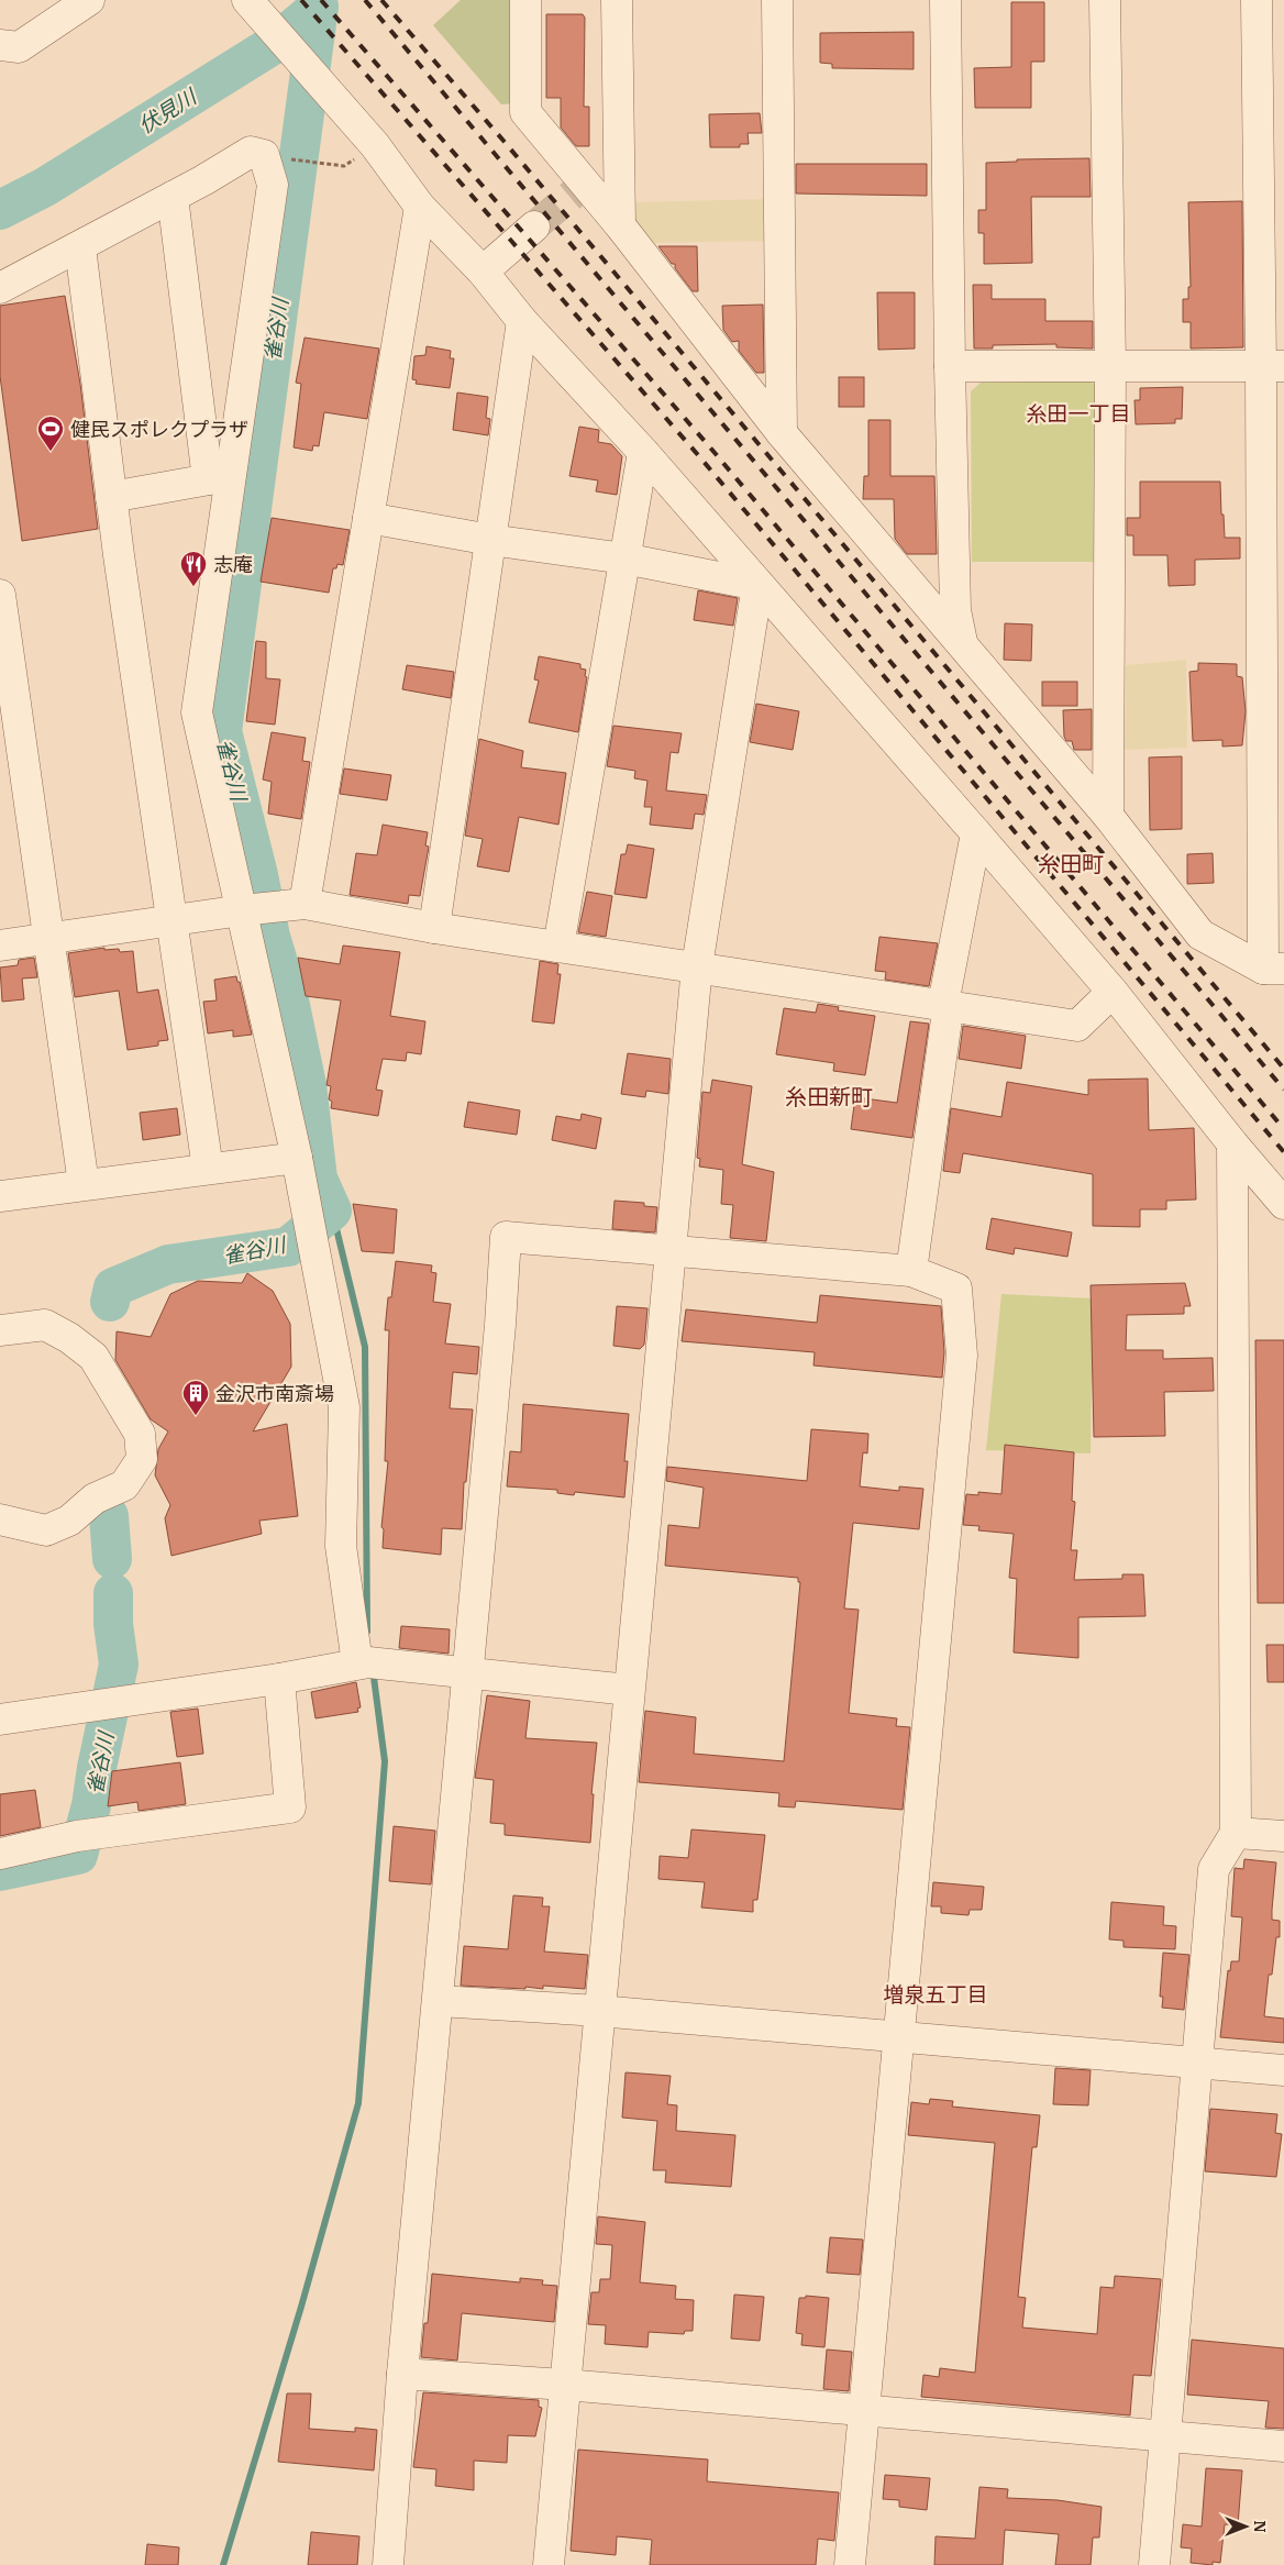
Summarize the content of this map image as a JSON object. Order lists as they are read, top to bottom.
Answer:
{
  "districts": [
    "糸田一丁目",
    "糸田町",
    "糸田新町",
    "増泉五丁目"
  ],
  "water": ["伏見川", "雀谷川"],
  "places": {
    "sports": ["健民スポレクプラザ"],
    "restaurant": ["志庵"],
    "building": ["金沢市南斎場"]
  },
  "north": "right"
}
